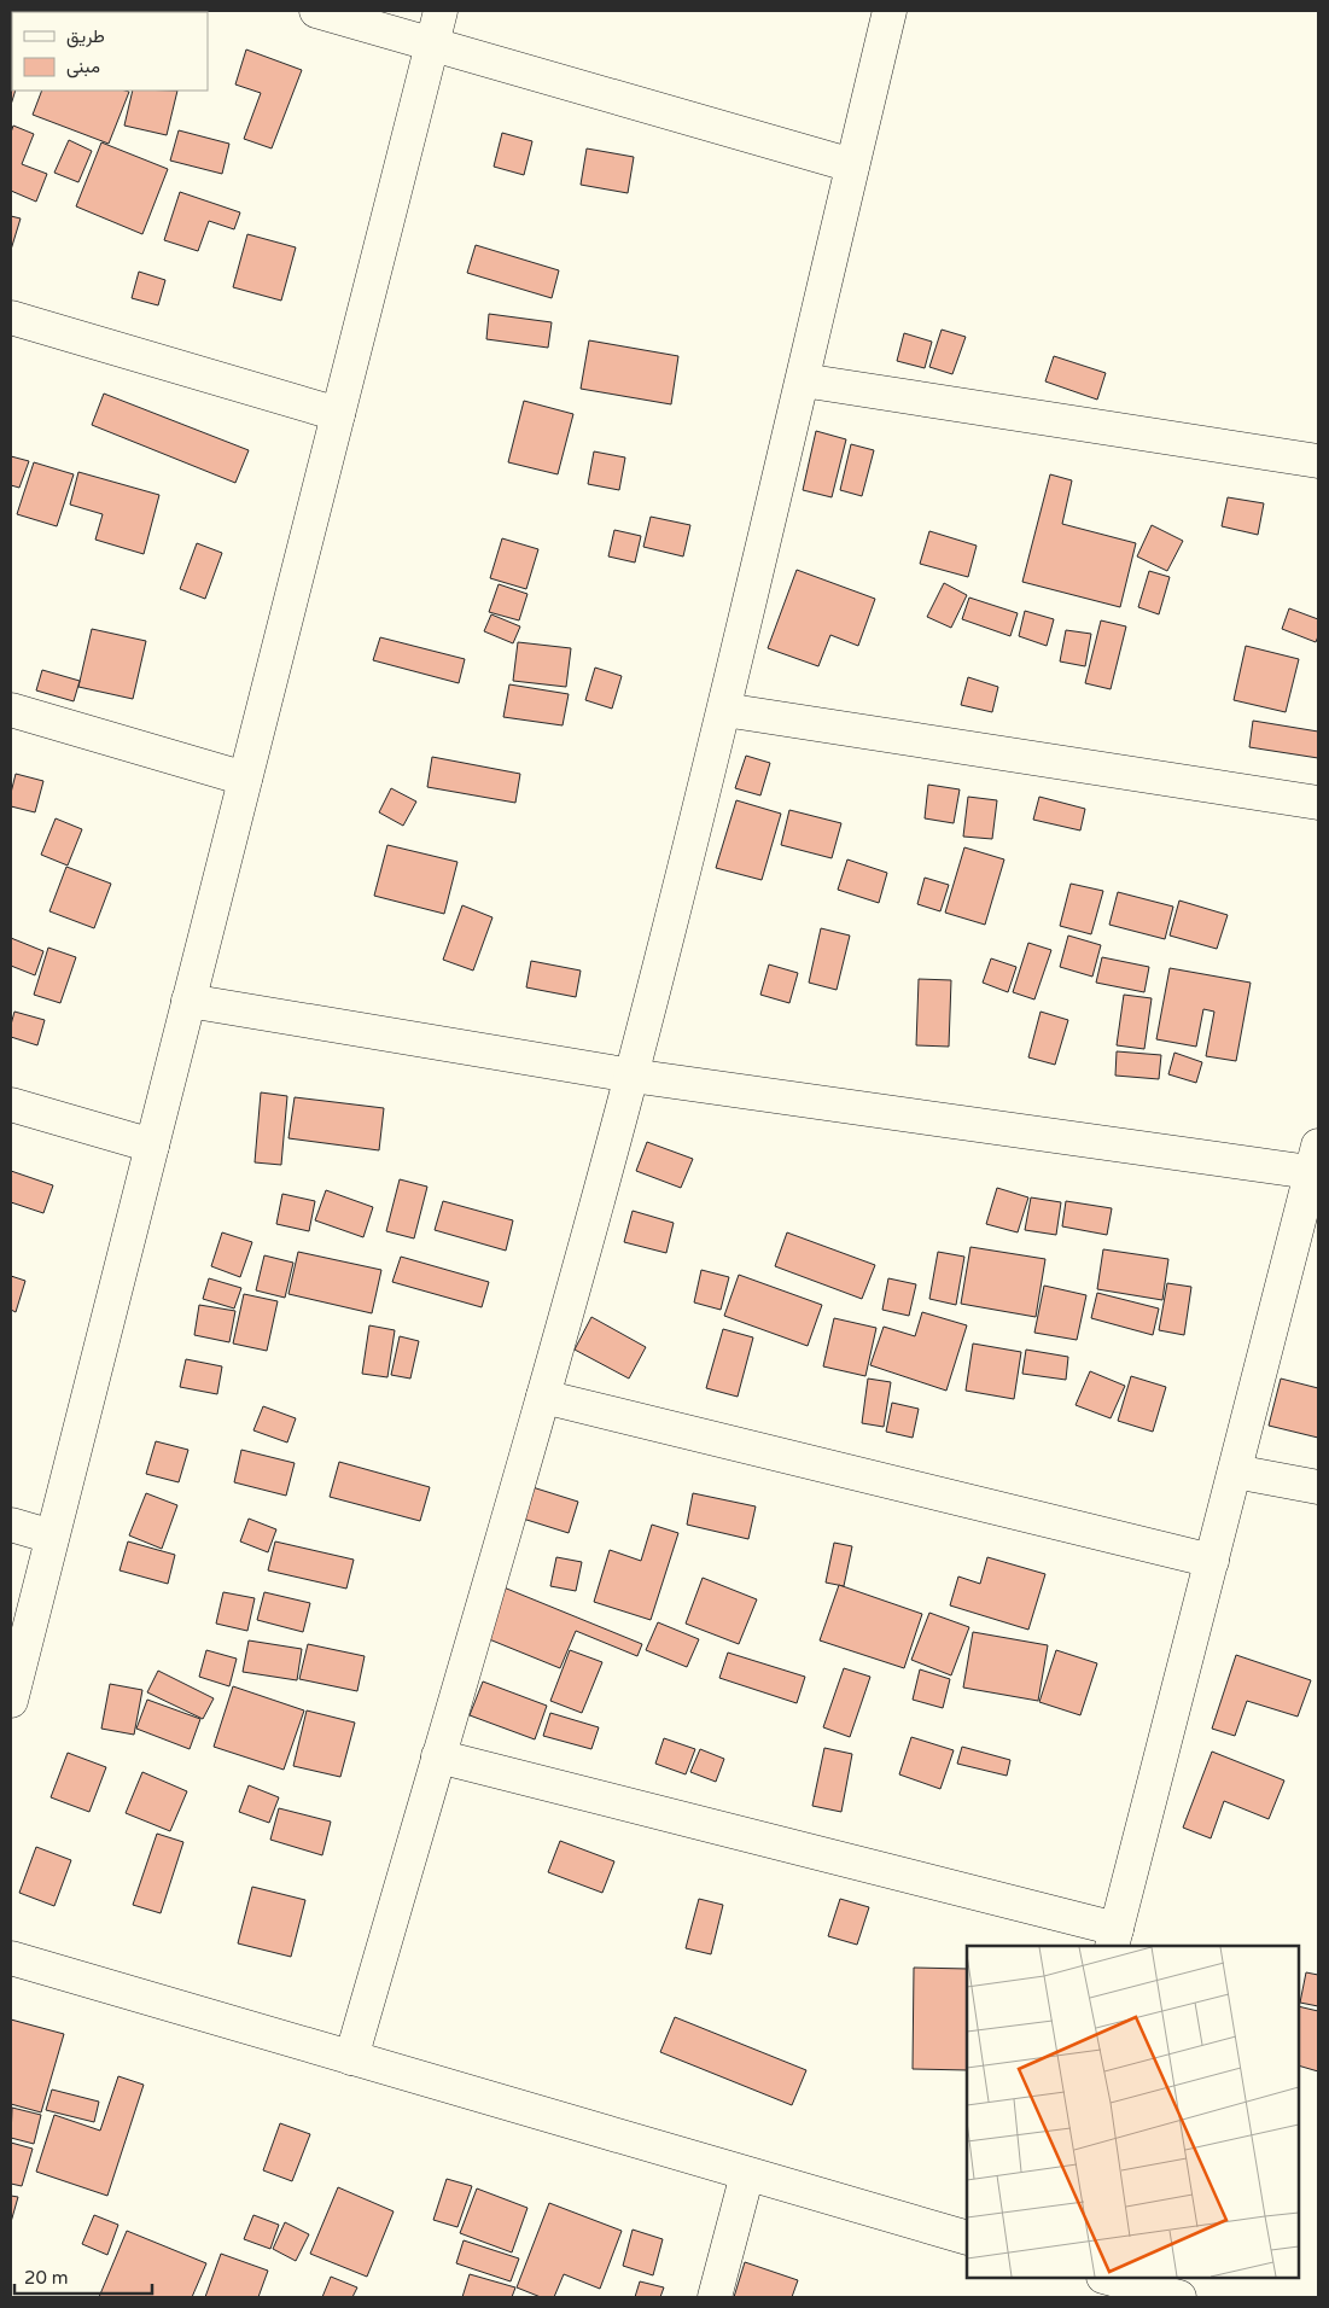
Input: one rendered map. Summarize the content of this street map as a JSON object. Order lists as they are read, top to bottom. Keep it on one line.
{"legend":["طريق","مبنى"],"scale_bar":"20 m"}
